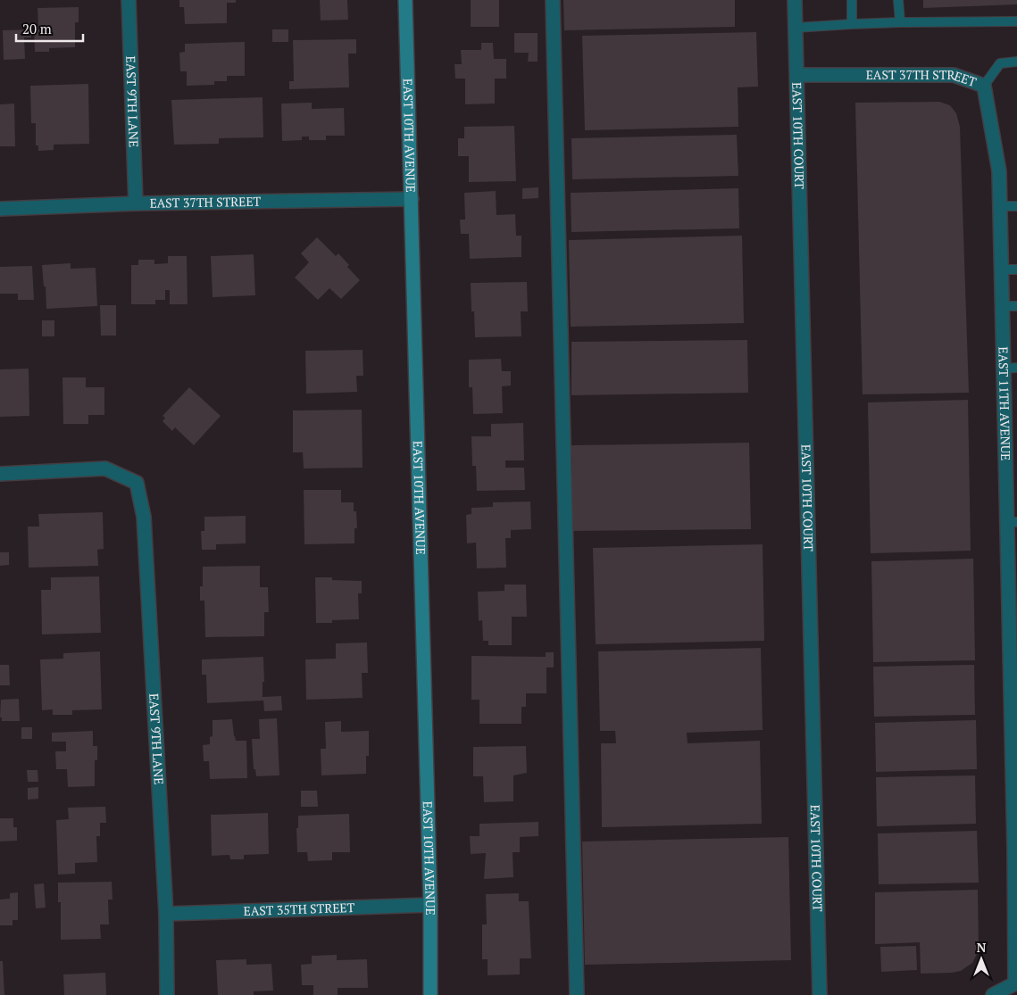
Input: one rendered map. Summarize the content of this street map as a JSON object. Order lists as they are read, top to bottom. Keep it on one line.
{"streets":{"street":["EAST 37TH STREET","EAST 9TH LANE","EAST 10TH AVENUE","EAST 10TH COURT","EAST 11TH AVENUE","EAST 35TH STREET"]},"crossings":[["EAST 37TH STREET","EAST 9TH LANE"],["EAST 37TH STREET","EAST 10TH AVENUE"],["EAST 37TH STREET","EAST 10TH COURT"],["EAST 37TH STREET","EAST 11TH AVENUE"],["EAST 9TH LANE","EAST 35TH STREET"],["EAST 10TH AVENUE","EAST 35TH STREET"]],"scale_bar":"20 m","north":"top"}
